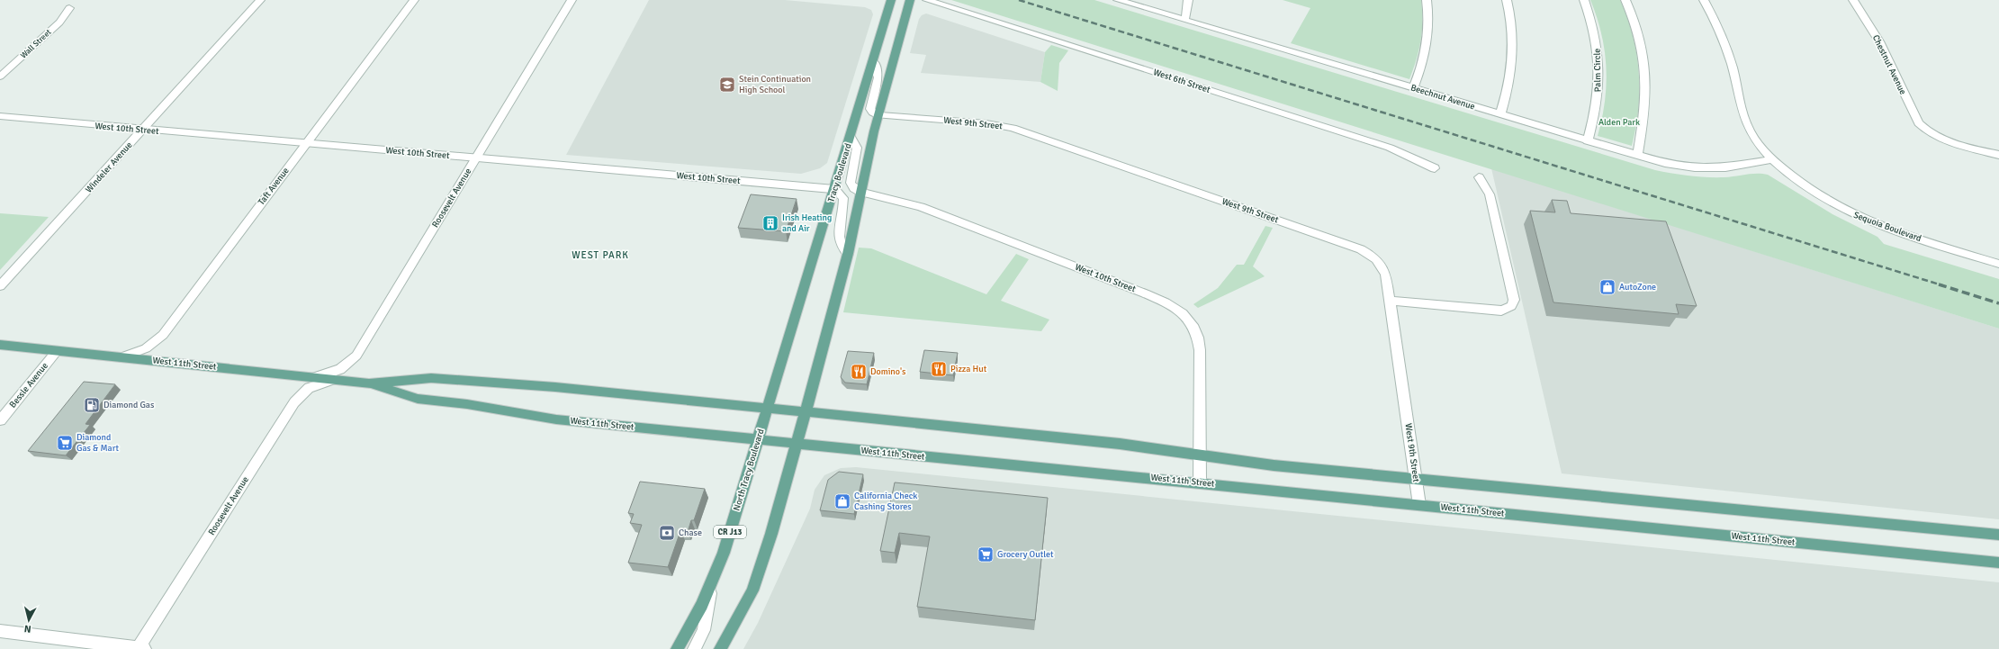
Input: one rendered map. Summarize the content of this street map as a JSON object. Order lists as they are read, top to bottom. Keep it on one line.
{"streets":{"main road":["Tracy Boulevard","West 11th Street","North Tracy Boulevard","CR J13"],"street":["Wall Street","Chestnut Avenue","Palm Circle","West 6th Street","Beechnut Avenue","West 9th Street","West 10th Street","Windeler Avenue","Taft Avenue","Roosevelt Avenue","Sequoia Boulevard","Bessle Avenue"]},"crossings":[["Palm Circle","Beechnut Avenue"],["Beechnut Avenue","Sequoia Boulevard"],["West 9th Street","West 11th Street"],["West 10th Street","Windeler Avenue"],["West 10th Street","Tracy Boulevard"],["West 10th Street","Taft Avenue"],["West 10th Street","Roosevelt Avenue"],["West 10th Street","West 11th Street"],["Tracy Boulevard","West 11th Street"],["Tracy Boulevard","North Tracy Boulevard"],["Taft Avenue","West 11th Street"],["Roosevelt Avenue","West 11th Street"],["West 11th Street","Bessle Avenue"],["West 11th Street","North Tracy Boulevard"]],"districts":["WEST PARK"],"parks":["Alden Park"],"places":{"school or university":["Stein Continuation High School"],"building":["Irish Heating and Air"],"shop":["AutoZone","California Check Cashing Stores"],"restaurant":["Pizza Hut","Domino's"],"fuel station":["Diamond Gas"],"supermarket":["Diamond Gas & Mart","Grocery Outlet"],"bank":["Chase"]},"north":"bottom"}
